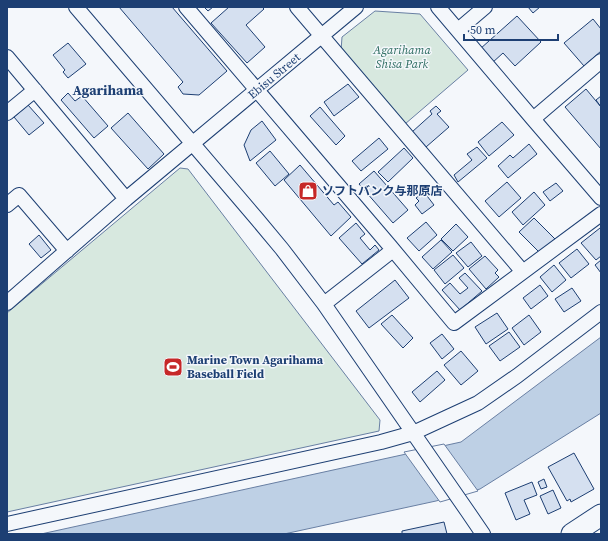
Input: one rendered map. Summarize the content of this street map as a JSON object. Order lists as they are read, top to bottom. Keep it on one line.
{"streets":{"street":["Ebisu Street"]},"districts":["Agarihama"],"parks":["Agarihama Shisa Park"],"places":{"shop":["ソフトバンク与那原店"],"sports":["Marine Town Agarihama Baseball Field"]},"scale_bar":"50 m"}
